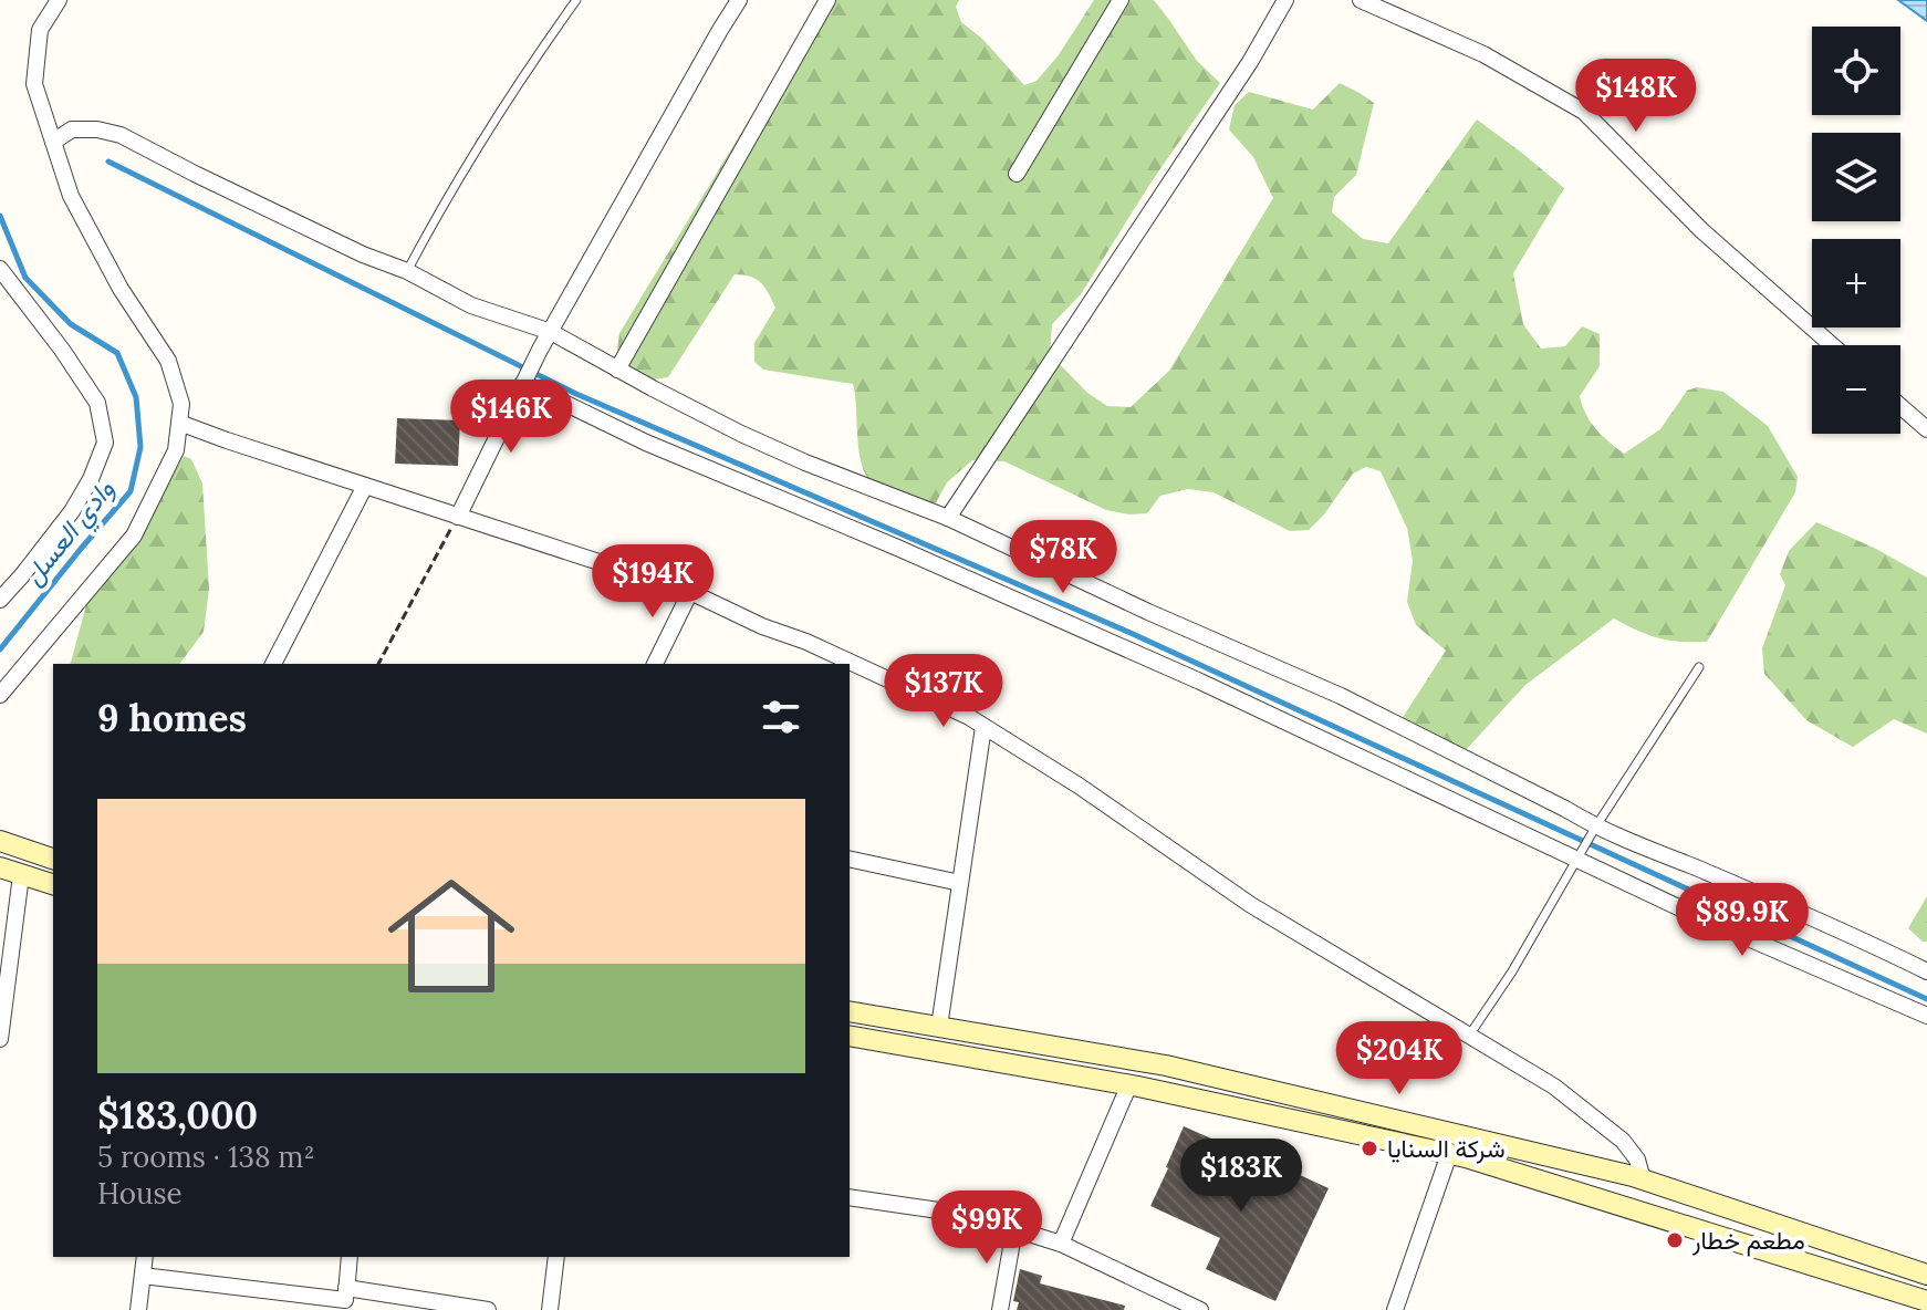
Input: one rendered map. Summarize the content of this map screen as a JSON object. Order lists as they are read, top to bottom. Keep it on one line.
{"water":["وادي العسل"],"places":["شركة السنايا","مطعم خطار"],"page":{"map_buttons":["+","−"],"price":["$148K","$146K","$78K","$194K","$137K","$89.9K","$204K","$183K","$99K"],"heading":"9 homes","list":[{"name":"$183,000","note":"5 rooms · 138 m² · House"}]}}
